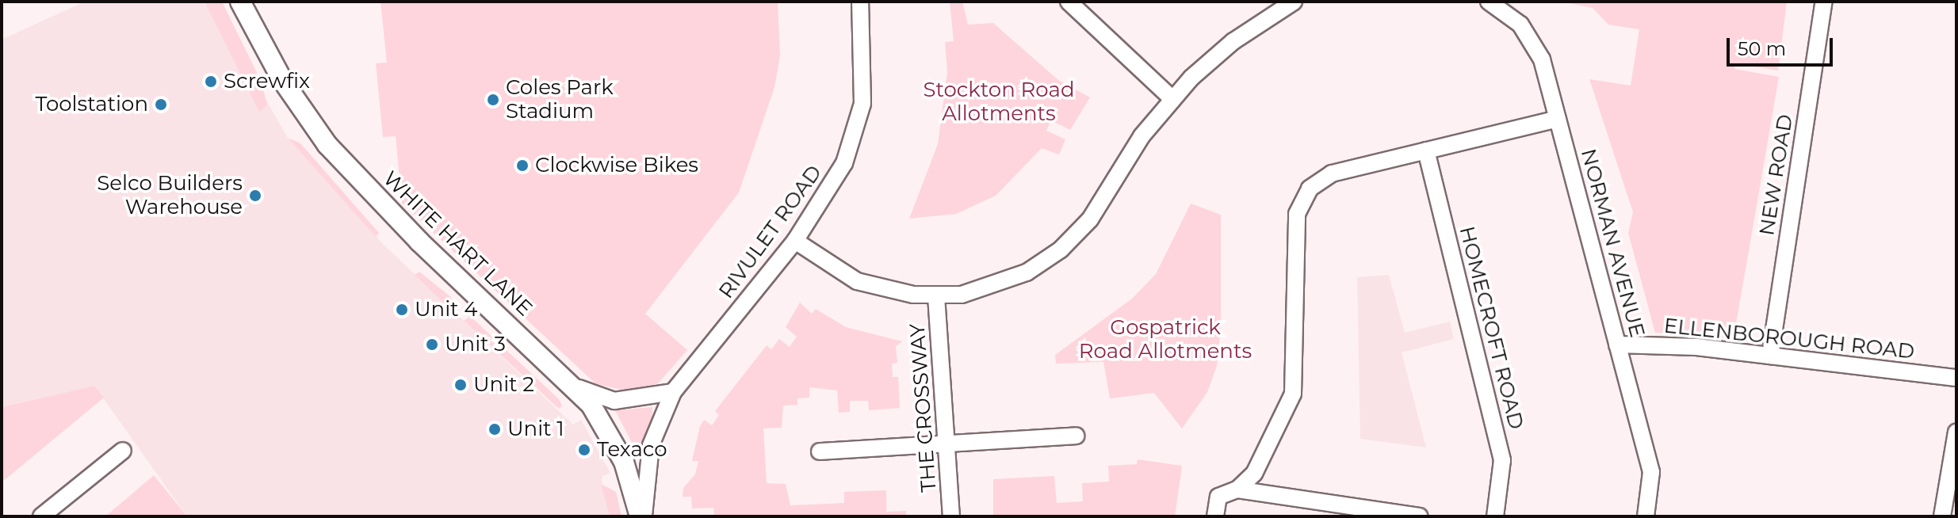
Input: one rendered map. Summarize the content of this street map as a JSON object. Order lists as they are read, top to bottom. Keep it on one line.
{"streets":{"street":["NEW ROAD","RIVULET ROAD","NORMAN AVENUE","WHITE HART LANE","HOMECROFT ROAD","ELLENBOROUGH ROAD","THE CROSSWAY"]},"crossings":[["NEW ROAD","ELLENBOROUGH ROAD"],["RIVULET ROAD","WHITE HART LANE"],["NORMAN AVENUE","ELLENBOROUGH ROAD"]],"parks":["Stockton Road Allotments","Gospatrick Road Allotments"],"places":["Screwfix","Coles Park Stadium","Toolstation","Clockwise Bikes","Selco Builders Warehouse","Unit 4","Unit 3","Unit 2","Unit 1","Texaco"],"scale_bar":"50 m"}
